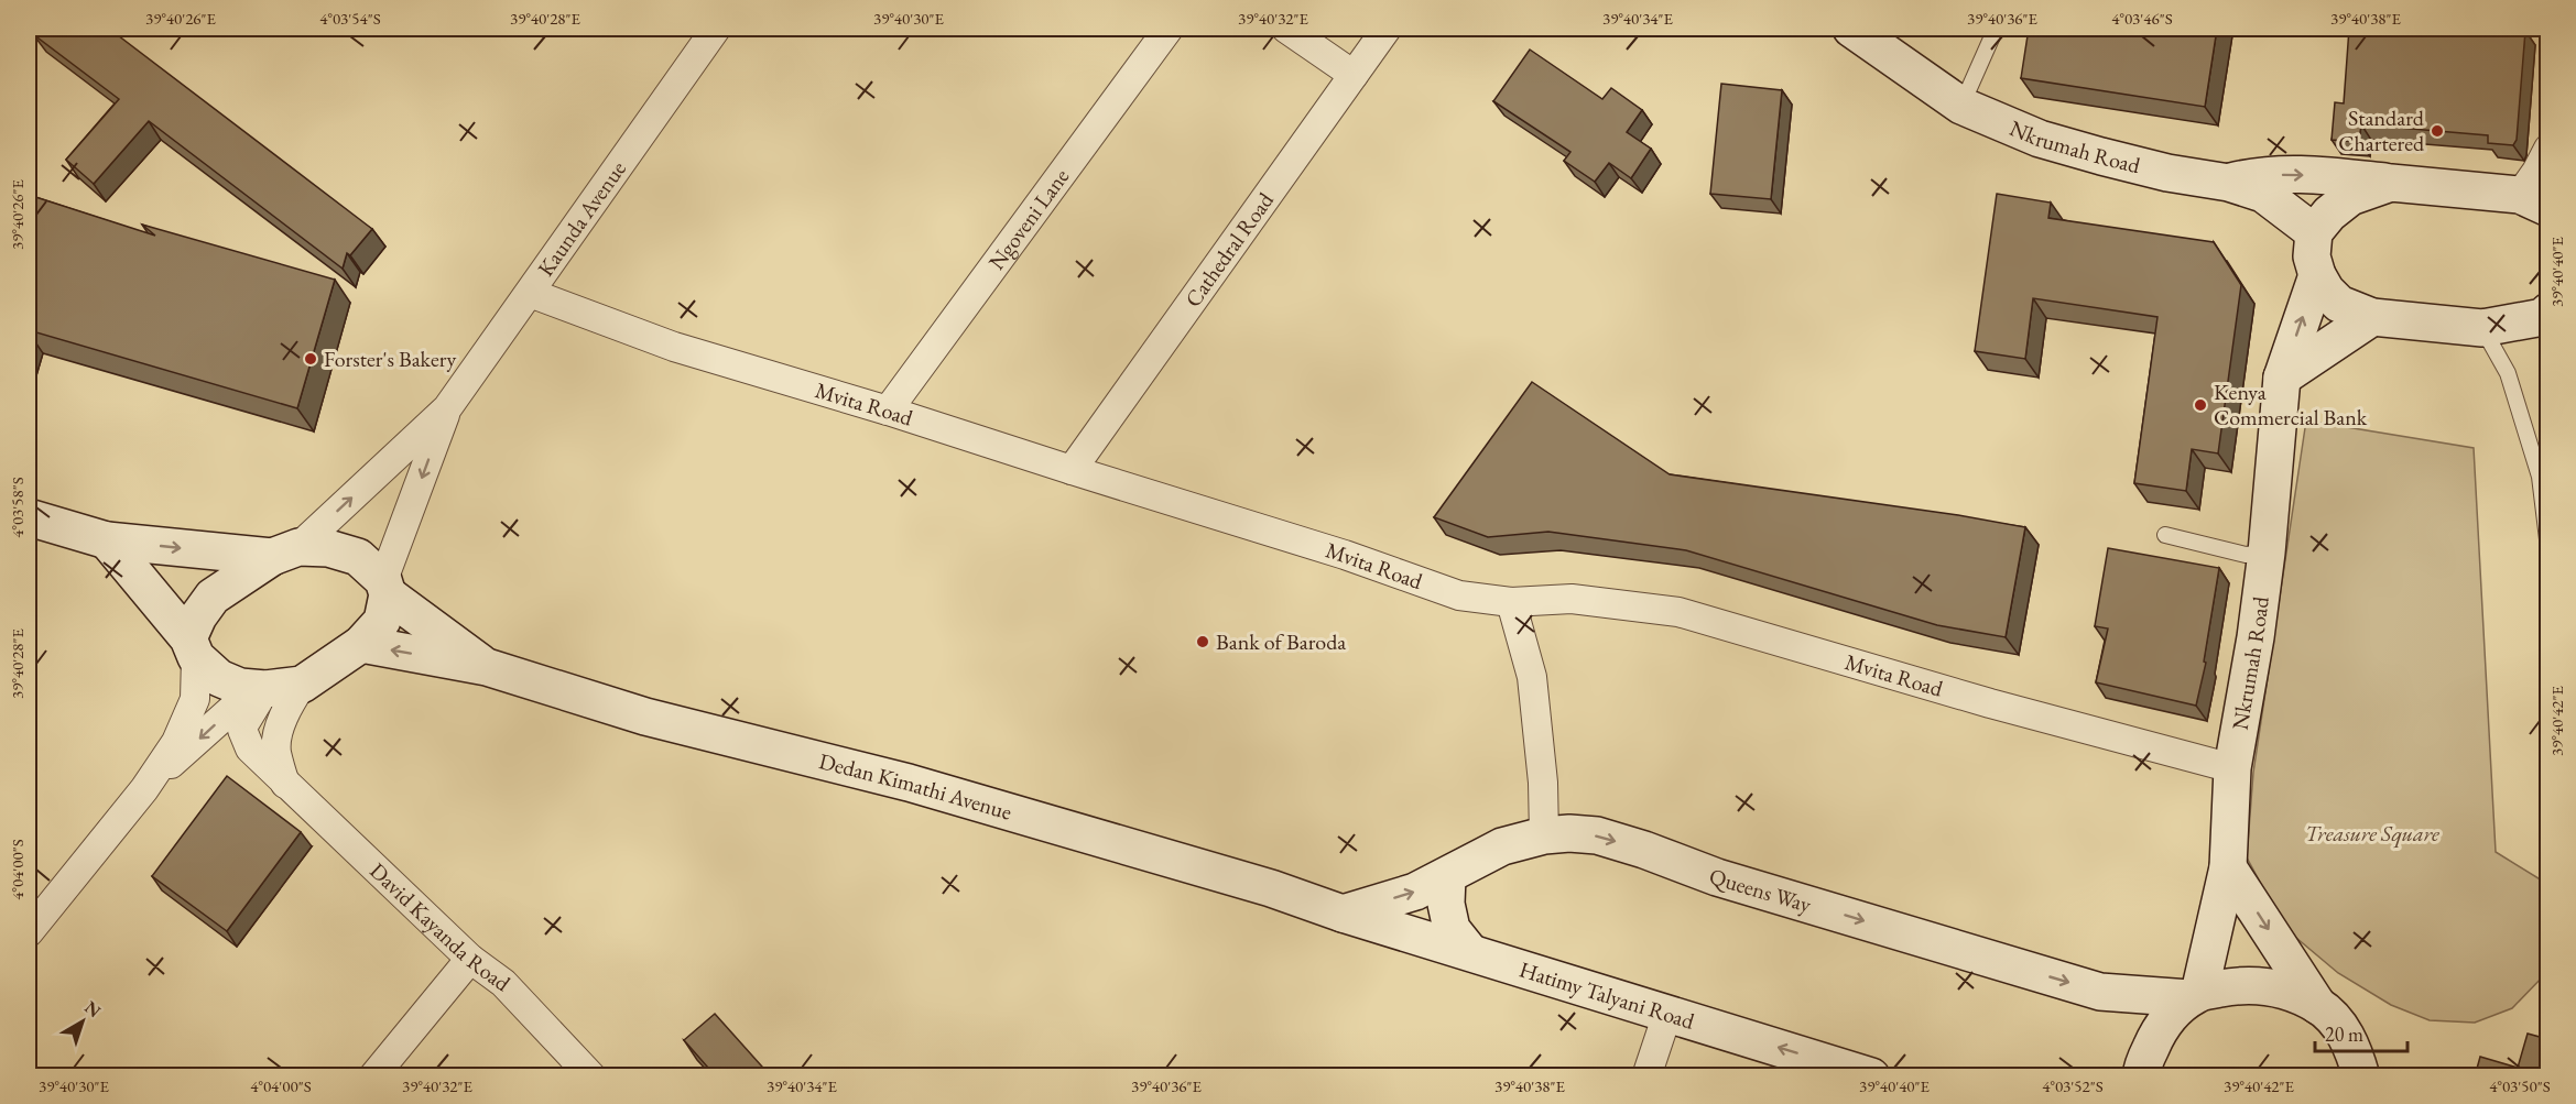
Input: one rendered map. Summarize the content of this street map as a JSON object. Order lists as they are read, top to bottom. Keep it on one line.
{"streets":{"street":["Nkrumah Road","Kaunda Avenue","Ngoveni Lane","Cathedral Road","Mvita Road","Dedan Kimathi Avenue","Queens Way","David Kayanda Road","Hatimy Talyani Road"]},"crossings":[["Nkrumah Road","Mvita Road"],["Nkrumah Road","Queens Way"],["Kaunda Avenue","Mvita Road"],["Ngoveni Lane","Mvita Road"],["Cathedral Road","Mvita Road"],["Dedan Kimathi Avenue","Queens Way"],["Dedan Kimathi Avenue","David Kayanda Road"],["Dedan Kimathi Avenue","Hatimy Talyani Road"],["Queens Way","Hatimy Talyani Road"]],"one_way":["Queens Way","Hatimy Talyani Road"],"parks":["Treasure Square"],"places":["Standard Chartered","Forster's Bakery","Kenya Commercial Bank","Bank of Baroda"],"scale_bar":"20 m","north":"top right","coordinates":["39°40'26\"E","4°03'54\"S","39°40'28\"E","39°40'30\"E","39°40'32\"E","39°40'34\"E","39°40'36\"E","4°03'46\"S","39°40'38\"E","39°40'40\"E","4°03'58\"S","39°40'42\"E","4°04'00\"S","4°03'52\"S","4°03'50\"S"]}
